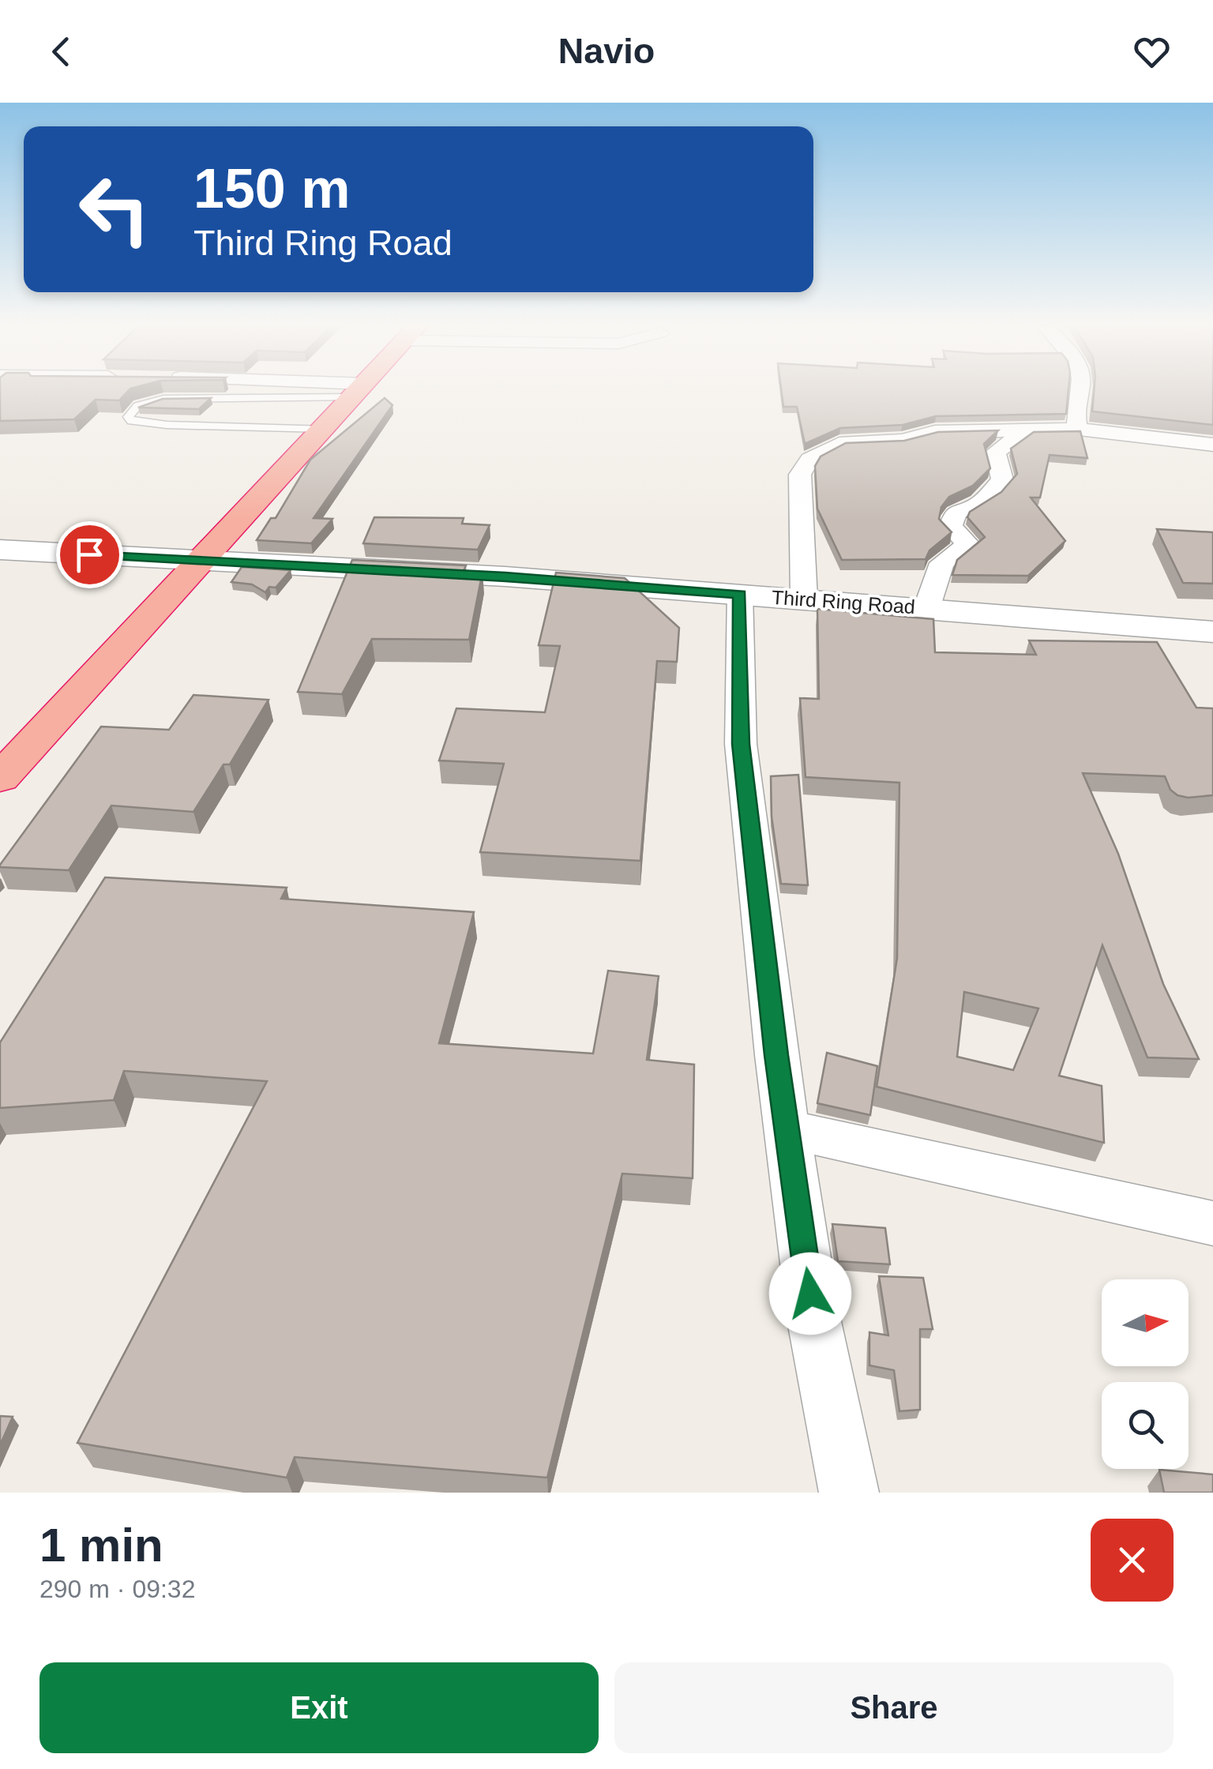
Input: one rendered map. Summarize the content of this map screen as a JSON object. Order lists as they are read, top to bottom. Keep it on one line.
{"streets":{"street":["Third Ring Road"]},"north":"right","page":{"header":"Navio","turn":["150 m","Third Ring Road"],"heading":["1 min","290 m · 09:32"],"buttons":["Exit","Share"]}}
